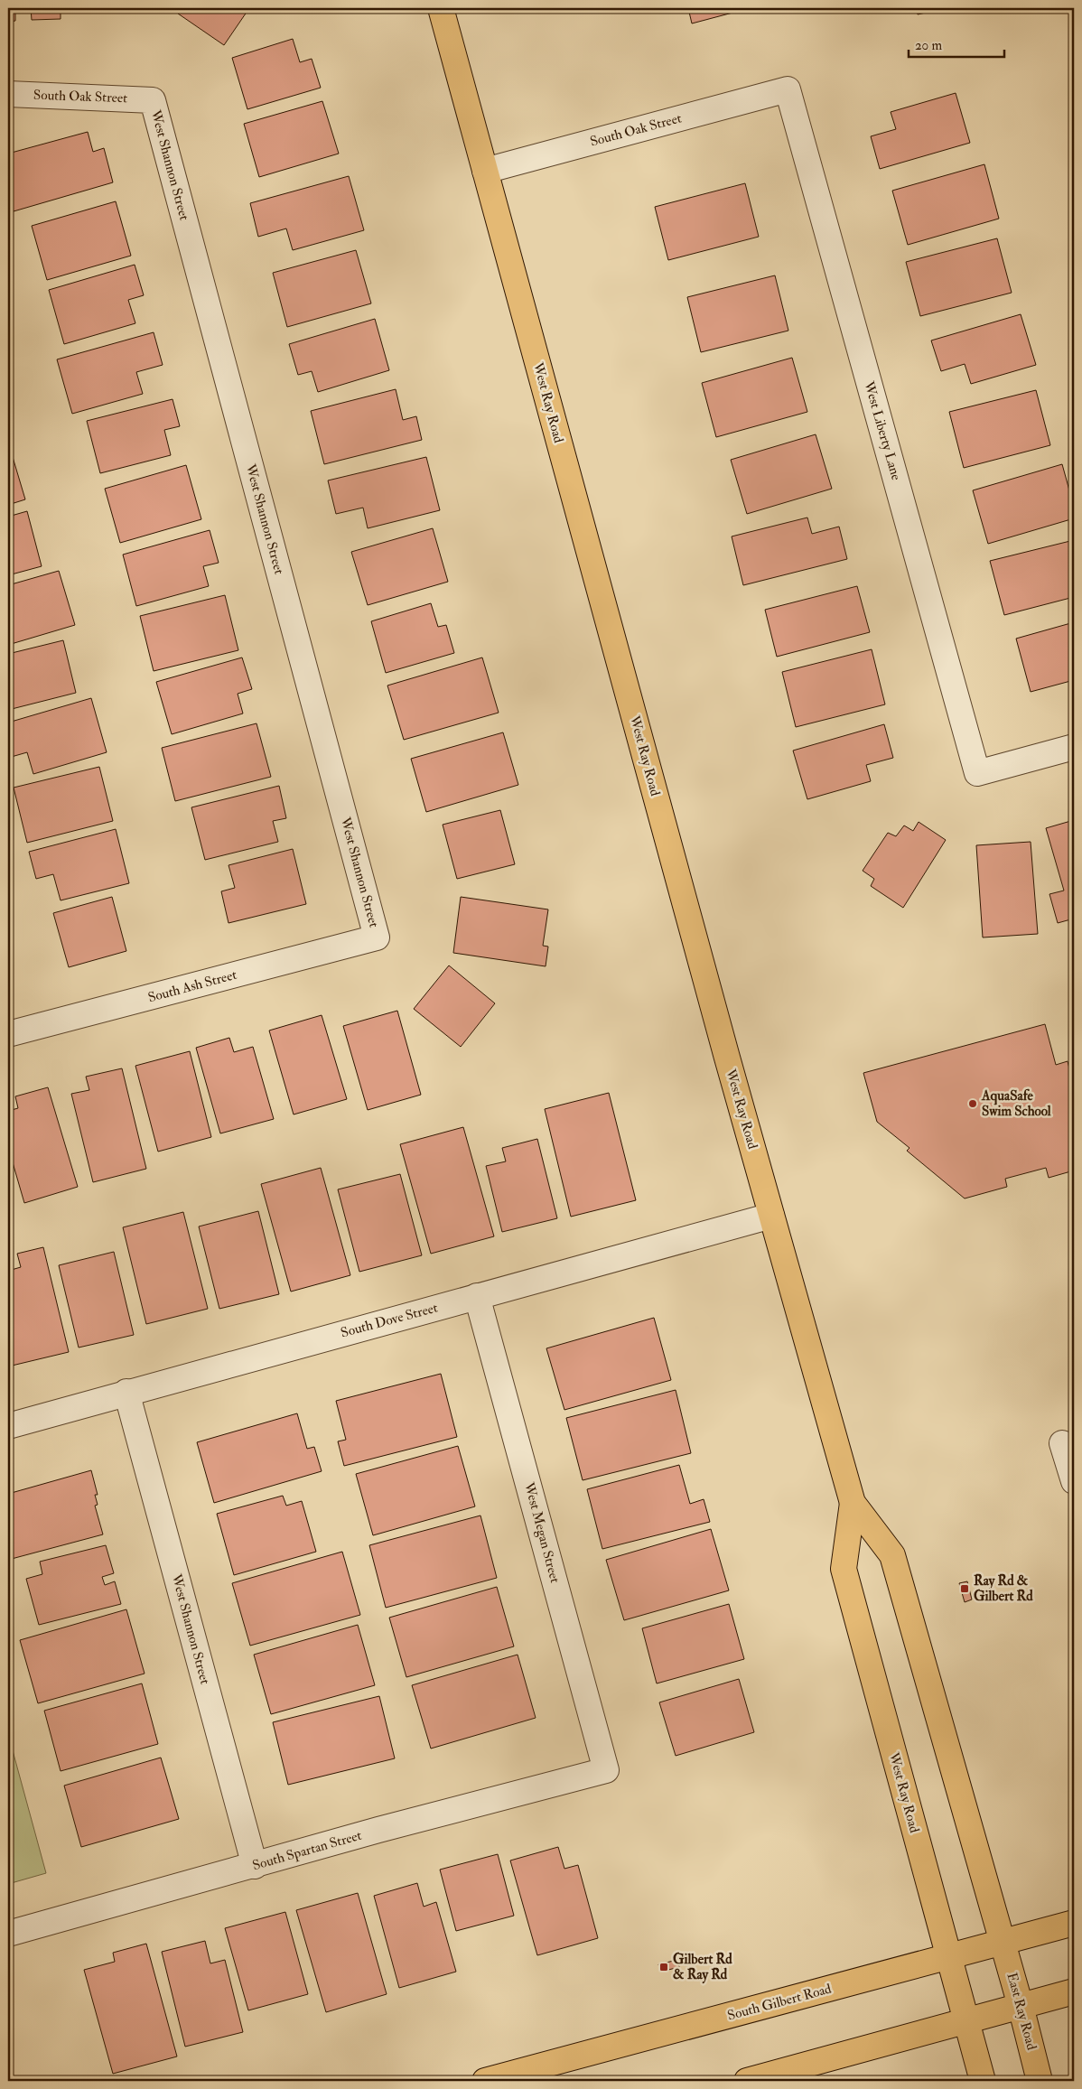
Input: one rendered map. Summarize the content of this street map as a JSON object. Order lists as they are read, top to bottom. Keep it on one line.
{"streets":{"main road":["West Ray Road","South Gilbert Road","East Ray Road"],"street":["South Oak Street","West Shannon Street","West Liberty Lane","South Ash Street","South Dove Street","West Megan Street","South Spartan Street"]},"crossings":[["South Oak Street","West Shannon Street"],["South Oak Street","West Ray Road"],["South Oak Street","West Liberty Lane"],["West Shannon Street","South Ash Street"],["West Shannon Street","South Dove Street"],["West Shannon Street","South Spartan Street"],["West Ray Road","South Dove Street"],["West Ray Road","South Gilbert Road"],["West Ray Road","East Ray Road"],["South Dove Street","West Megan Street"],["West Megan Street","South Spartan Street"],["South Gilbert Road","East Ray Road"]],"places":{"other":["AquaSafe Swim School"],"transit":["Ray Rd & Gilbert Rd","Gilbert Rd & Ray Rd"]},"scale_bar":"20 m"}
